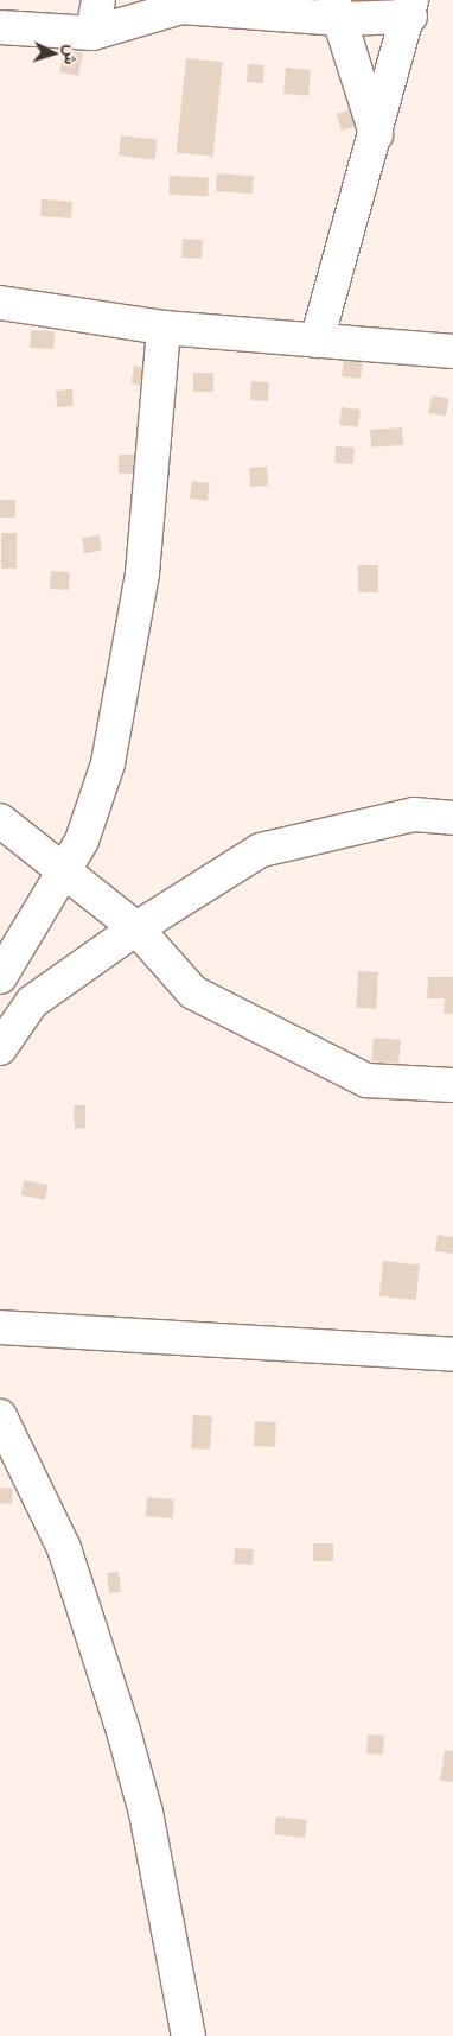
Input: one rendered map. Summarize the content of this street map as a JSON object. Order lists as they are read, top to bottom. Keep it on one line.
{"north":"right"}
